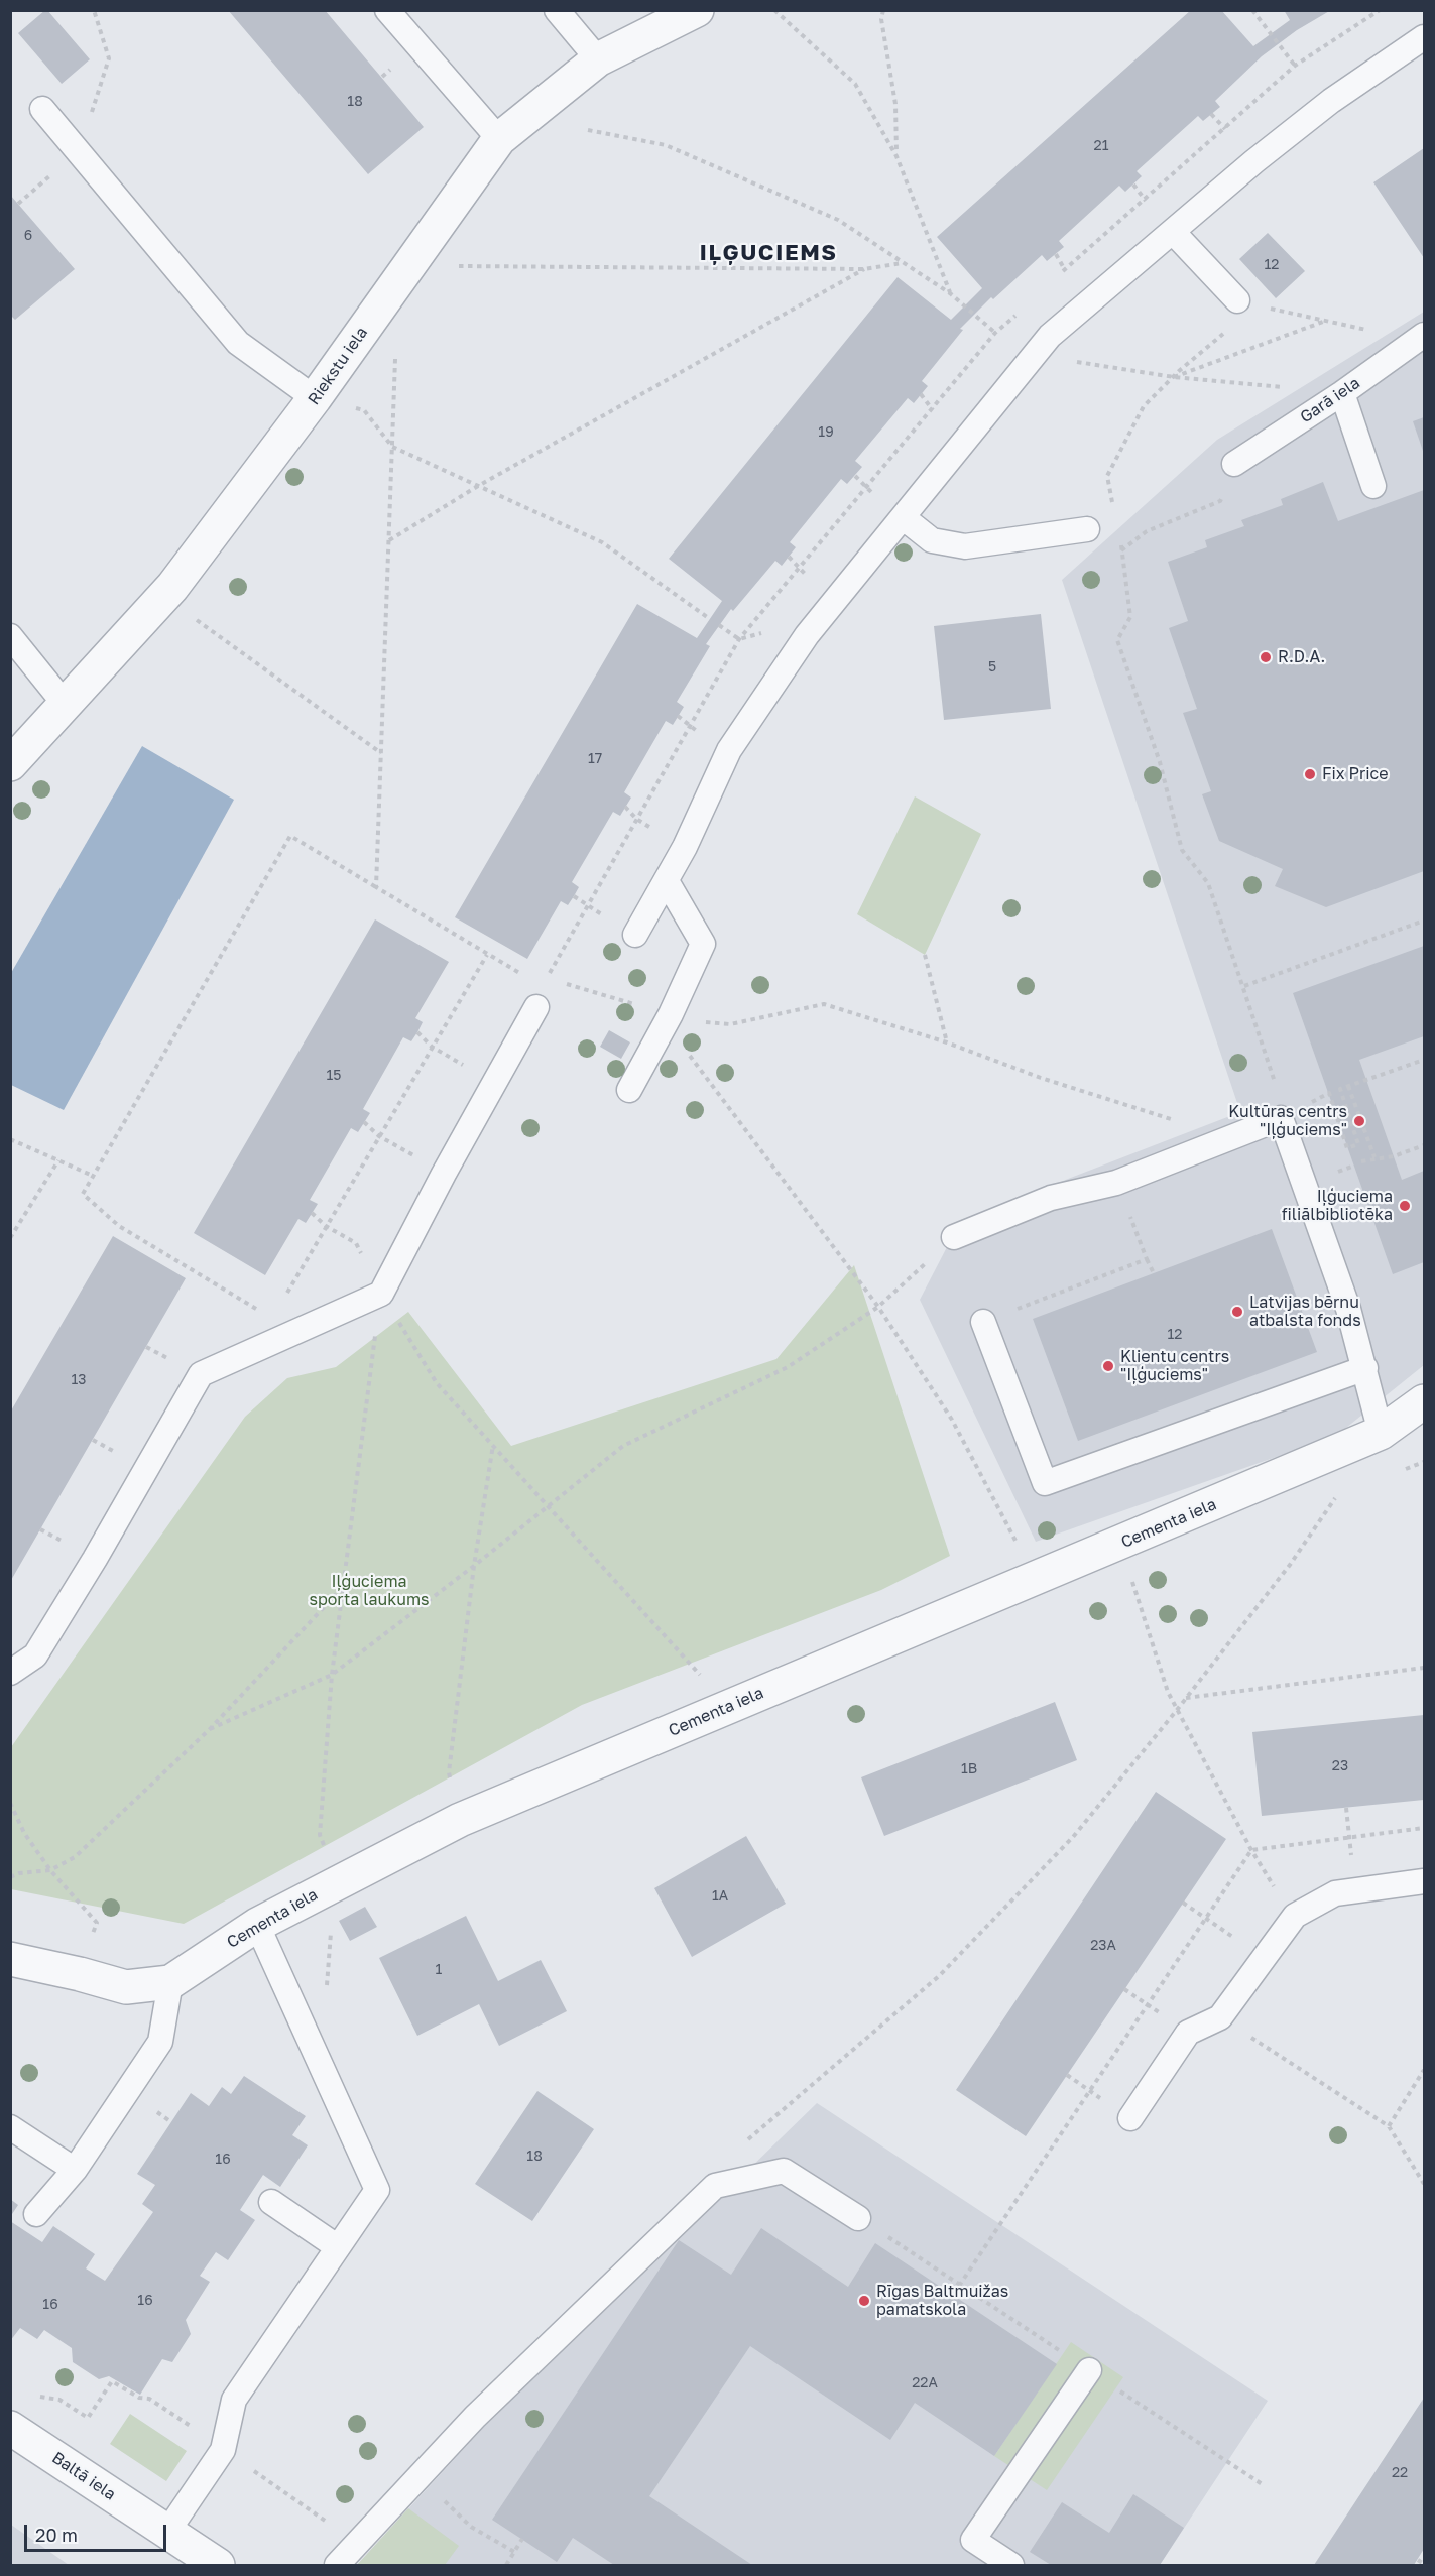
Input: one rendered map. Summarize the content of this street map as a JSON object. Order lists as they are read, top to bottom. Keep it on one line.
{"streets":{"street":["Riekstu iela","Cementa iela","Baltā iela"],"lane":["Garā iela"]},"districts":["IĻĢUCIEMS"],"parks":["Iļģuciema sporta laukums"],"places":["R.D.A.","Fix Price","Kultūras centrs \"Iļģuciems\"","Iļģuciema filiālbibliotēka","Latvijas bērnu atbalsta fonds","Klientu centrs \"Iļģuciems\"","Rīgas Baltmuižas pamatskola"],"house_numbers":["18","21","6","12","19","5","17","15","12","13","23","1B","1A","23A","1","18","16","16","16","22A","22"],"scale_bar":"20 m"}
